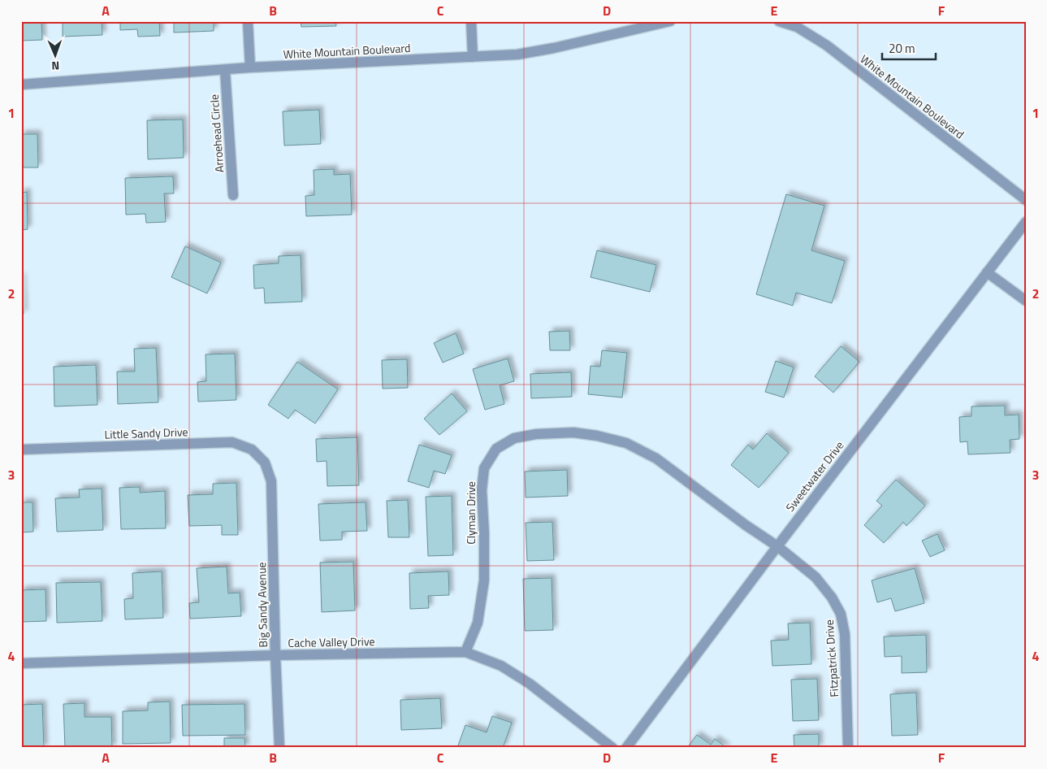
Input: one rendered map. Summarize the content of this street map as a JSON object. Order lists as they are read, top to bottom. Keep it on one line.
{"streets":{"street":["White Mountain Boulevard","Arroehead Circle","Little Sandy Drive","Sweetwater Drive","Clyman Drive","Big Sandy Avenue","Cache Valley Drive","Fitzpatrick Drive"]},"crossings":[["White Mountain Boulevard","Arroehead Circle"],["Little Sandy Drive","Big Sandy Avenue"],["Sweetwater Drive","Clyman Drive"],["Sweetwater Drive","Fitzpatrick Drive"],["Clyman Drive","Cache Valley Drive"],["Clyman Drive","Fitzpatrick Drive"],["Big Sandy Avenue","Cache Valley Drive"]],"scale_bar":"20 m","north":"bottom","grid":{"columns":["A","B","C","D","E","F"],"rows":["1","2","3","4"]}}
